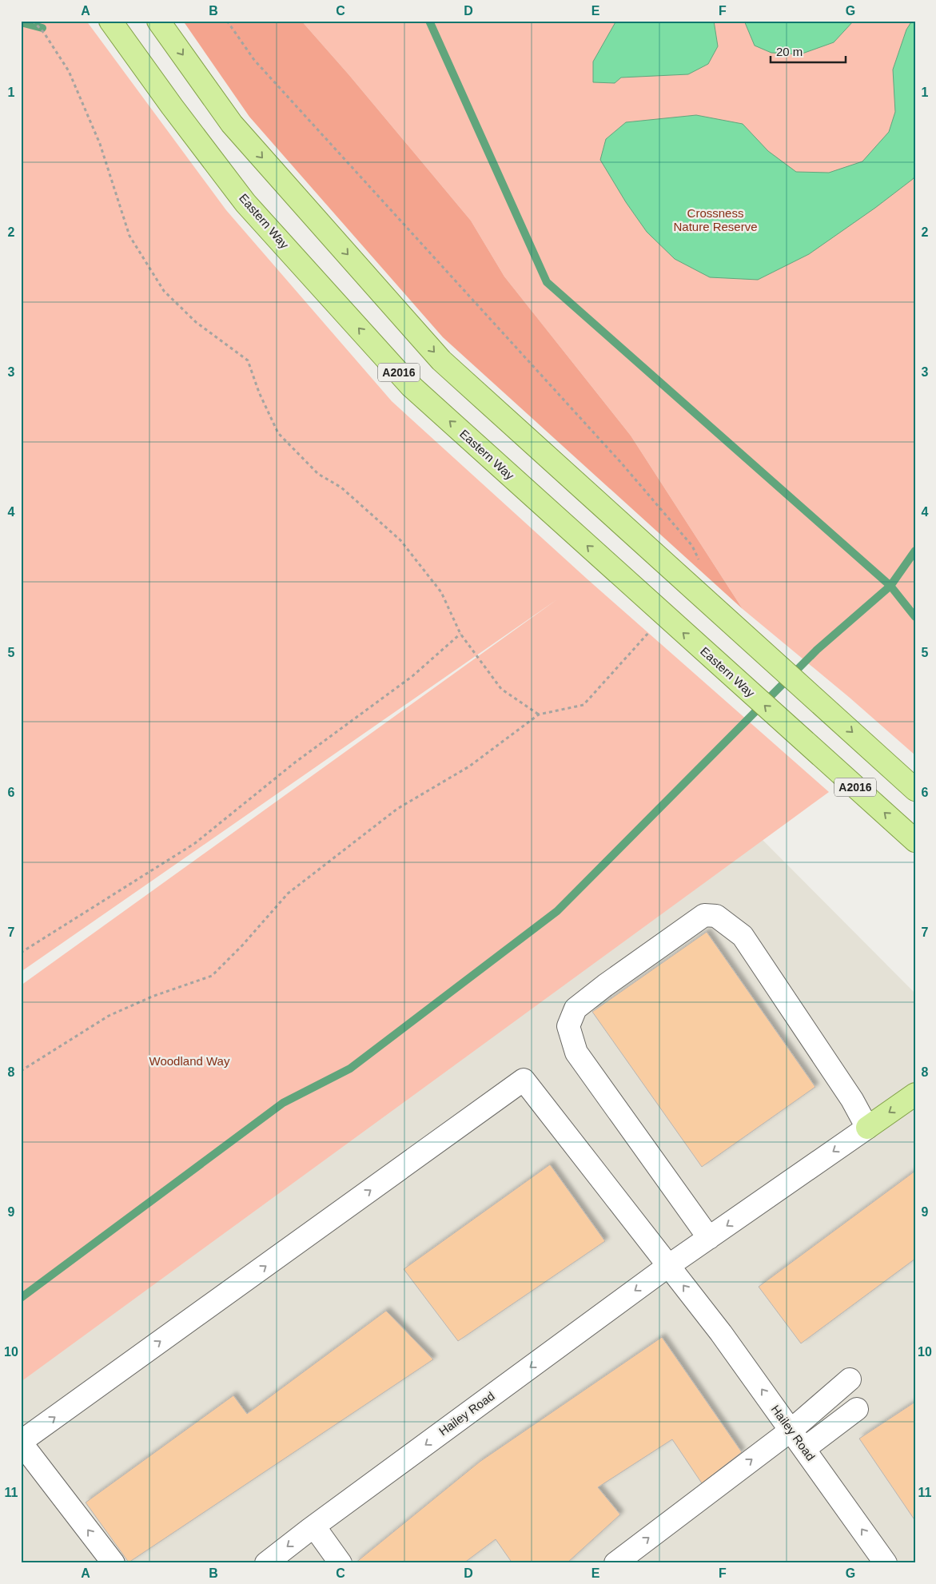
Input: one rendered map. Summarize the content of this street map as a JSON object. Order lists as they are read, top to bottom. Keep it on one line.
{"streets":{"main road":["Eastern Way","A2016"],"street":["Hailey Road"]},"parks":["Crossness Nature Reserve","Woodland Way"],"scale_bar":"20 m","grid":{"columns":["A","B","C","D","E","F","G"],"rows":["1","2","3","4","5","6","7","8","9","10","11"]}}
